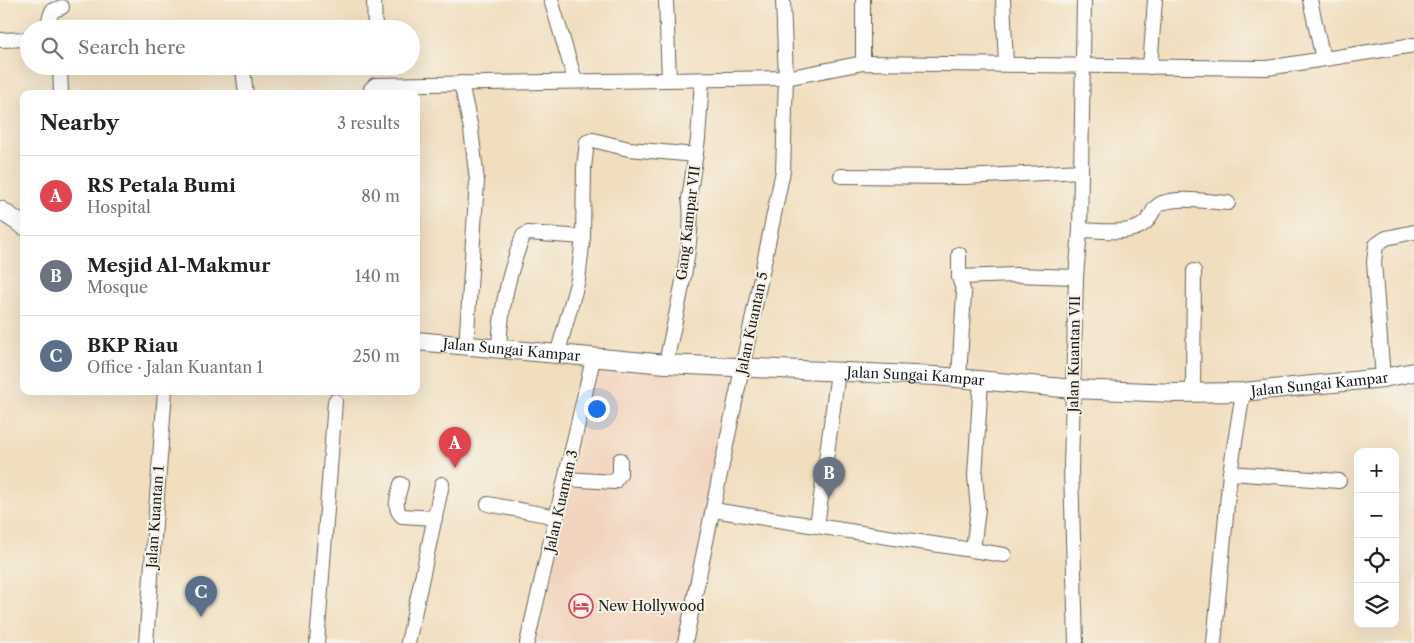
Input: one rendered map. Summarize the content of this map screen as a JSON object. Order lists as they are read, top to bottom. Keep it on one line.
{"streets":{"street":["Gang Kampar VII","Jalan Kuantan 5","Jalan Sungai Kampar","Jalan Kuantan VII","Jalan Kuantan 3","Jalan Kuantan 1"]},"crossings":[["Gang Kampar VII","Jalan Sungai Kampar"],["Jalan Kuantan 5","Jalan Sungai Kampar"],["Jalan Sungai Kampar","Jalan Kuantan VII"],["Jalan Sungai Kampar","Jalan Kuantan 3"]],"places":{"hotel":["New Hollywood"]},"page":{"search":"Search here","heading":["Nearby","3 results"],"list":[{"mark":"A","name":"RS Petala Bumi","note":"Hospital","value":"80 m"},{"mark":"B","name":"Mesjid Al-Makmur","note":"Mosque","value":"140 m"},{"mark":"C","name":"BKP Riau","note":"Office · Jalan Kuantan 1","value":"250 m"}],"pins":["A","B","C"],"map_buttons":["+","−"]}}
